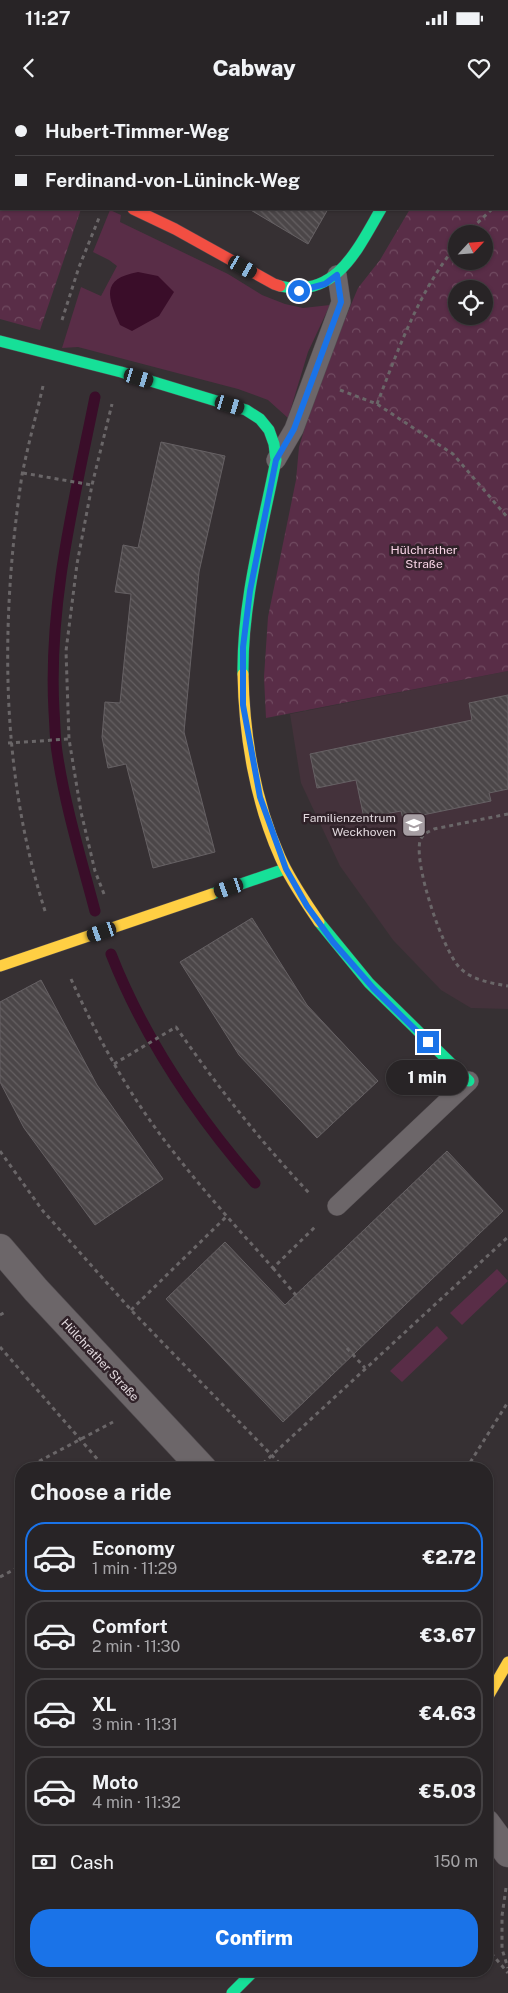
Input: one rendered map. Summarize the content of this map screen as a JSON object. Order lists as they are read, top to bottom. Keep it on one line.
{"streets":{"street":["Hülchrather Straße"]},"parks":["Hülchrather Straße"],"places":{"school or university":["Familienzentrum Weckhoven"]},"north":"top right","page":{"status":"11:27","header":"Cabway","banner":["Hubert-Timmer-Weg","Ferdinand-von-Lüninck-Weg"],"bubble":"1 min","heading":"Choose a ride","list":[{"name":"Economy","note":"1 min · 11:29","value":"€2.72"},{"name":"Comfort","note":"2 min · 11:30","value":"€3.67"},{"name":"XL","note":"3 min · 11:31","value":"€4.63"},{"name":"Moto","note":"4 min · 11:32","value":"€5.03"}],"pay":["Cash","150 m"],"buttons":"Confirm"}}
